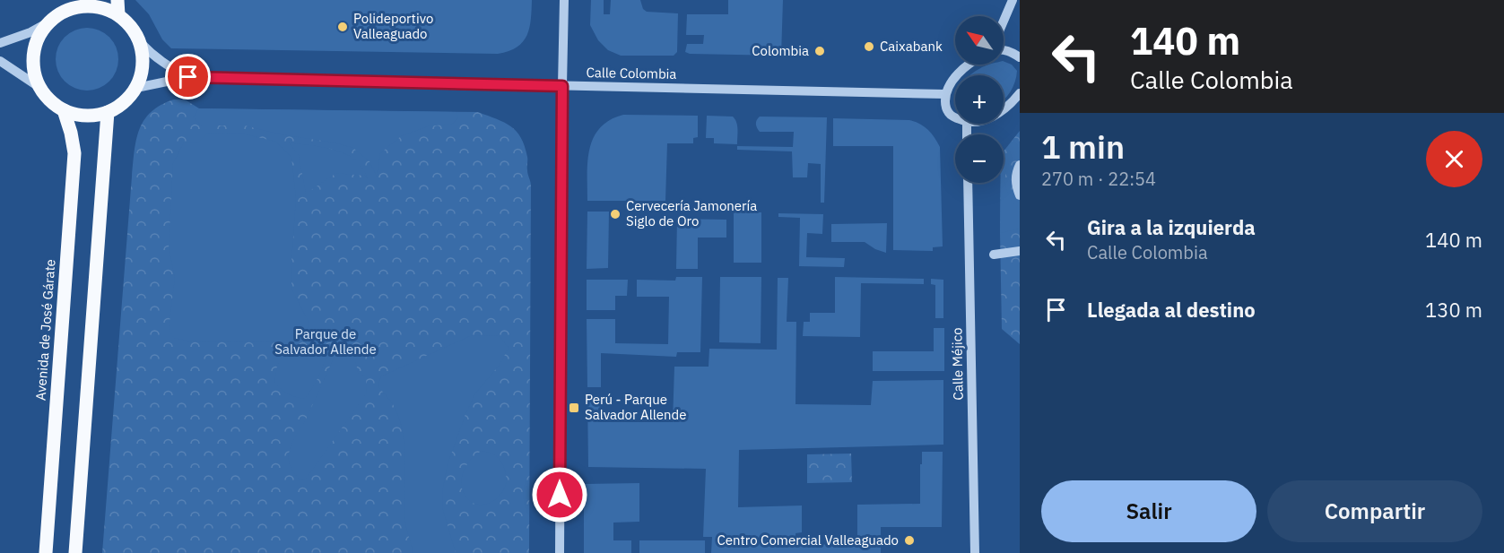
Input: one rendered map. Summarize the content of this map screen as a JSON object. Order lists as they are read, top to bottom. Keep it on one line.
{"streets":{"main road":["Avenida de José Gárate"],"street":["Calle Colombia","Calle Méjico"]},"crossings":[["Calle Colombia","Avenida de José Gárate"]],"parks":["Parque de Salvador Allende"],"places":{"other":["Polideportivo Valleaguado","Caixabank","Colombia","Cervecería Jamonería Siglo de Oro","Centro Comercial Valleaguado"],"transit":["Perú - Parque Salvador Allende"]},"north":"top left","page":{"turn":["140 m","Calle Colombia"],"map_buttons":["+","−"],"heading":["1 min","270 m · 22:54"],"list":[{"name":"Gira a la izquierda","note":"Calle Colombia","value":"140 m"},{"name":"Llegada al destino","value":"130 m"}],"buttons":["Salir","Compartir"]}}
